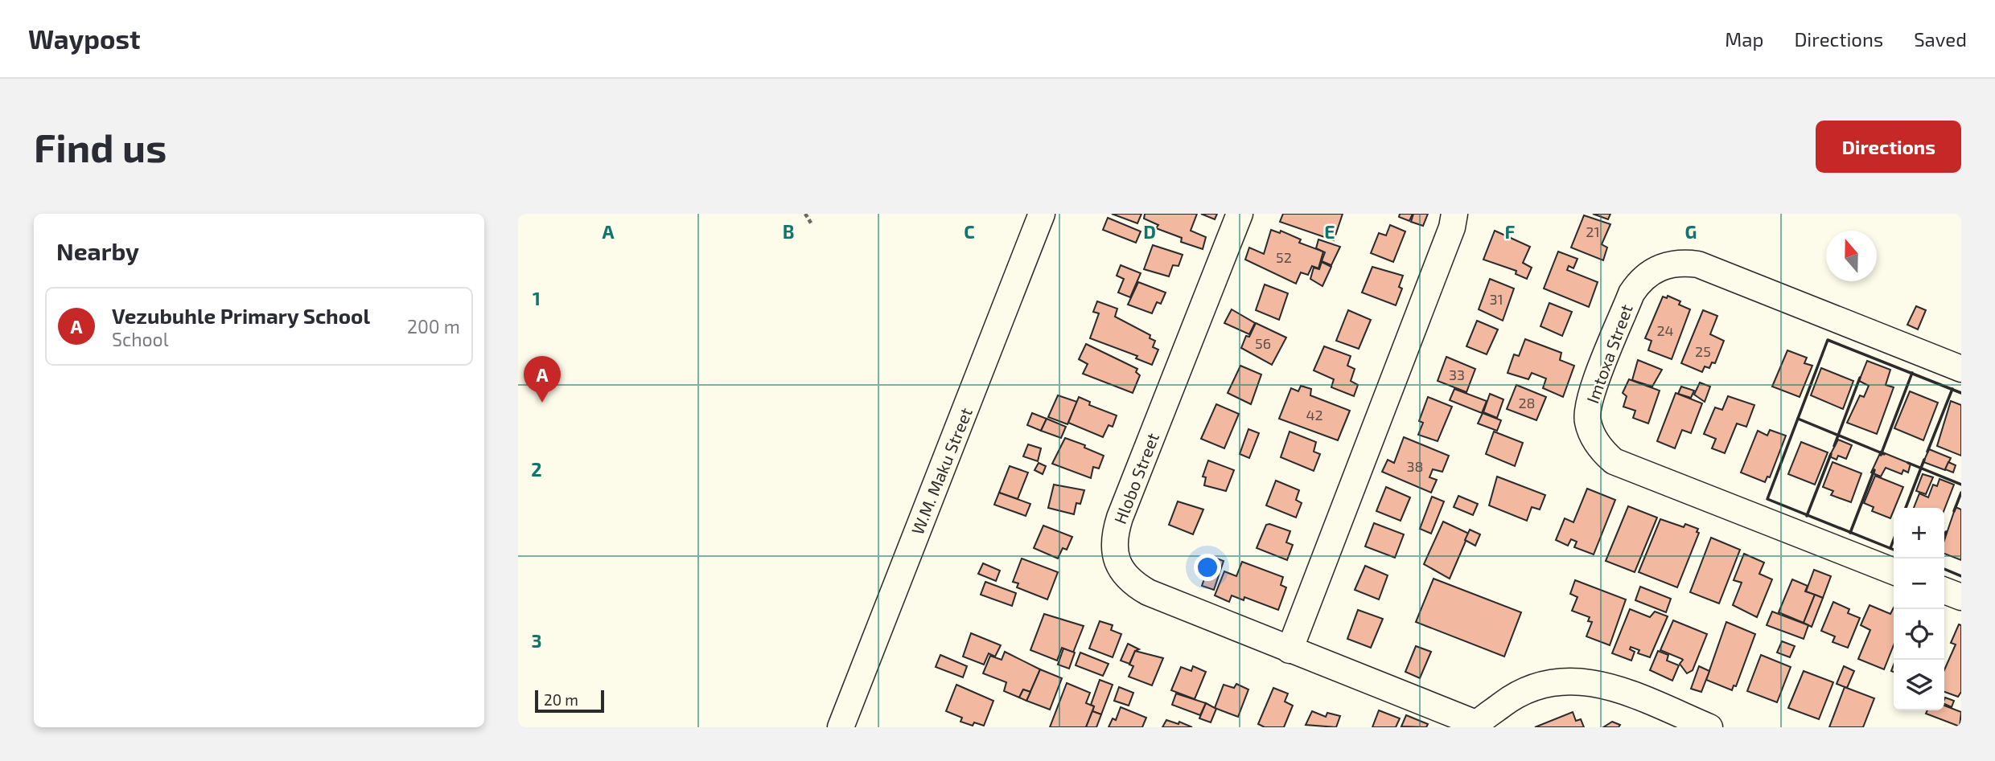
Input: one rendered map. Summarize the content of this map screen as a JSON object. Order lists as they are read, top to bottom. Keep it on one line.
{"streets":{"street":["Imtoxa Street","W.M. Maku Street","Hlobo Street"]},"house_numbers":["21","52","31","24","56","25","33","28","42","38"],"scale_bar":"20 m","north":"top","page":{"header":"Waypost","nav":["Map","Directions","Saved"],"buttons":"Directions","title":"Find us","heading":"Nearby","list":[{"mark":"A","name":"Vezubuhle Primary School","note":"School","value":"200 m"}],"pins":"A","map_buttons":["+","−"],"scale":"20 m"},"grid":{"columns":["A","B","C","D","E","F","G"],"rows":["1","2","3"]}}
